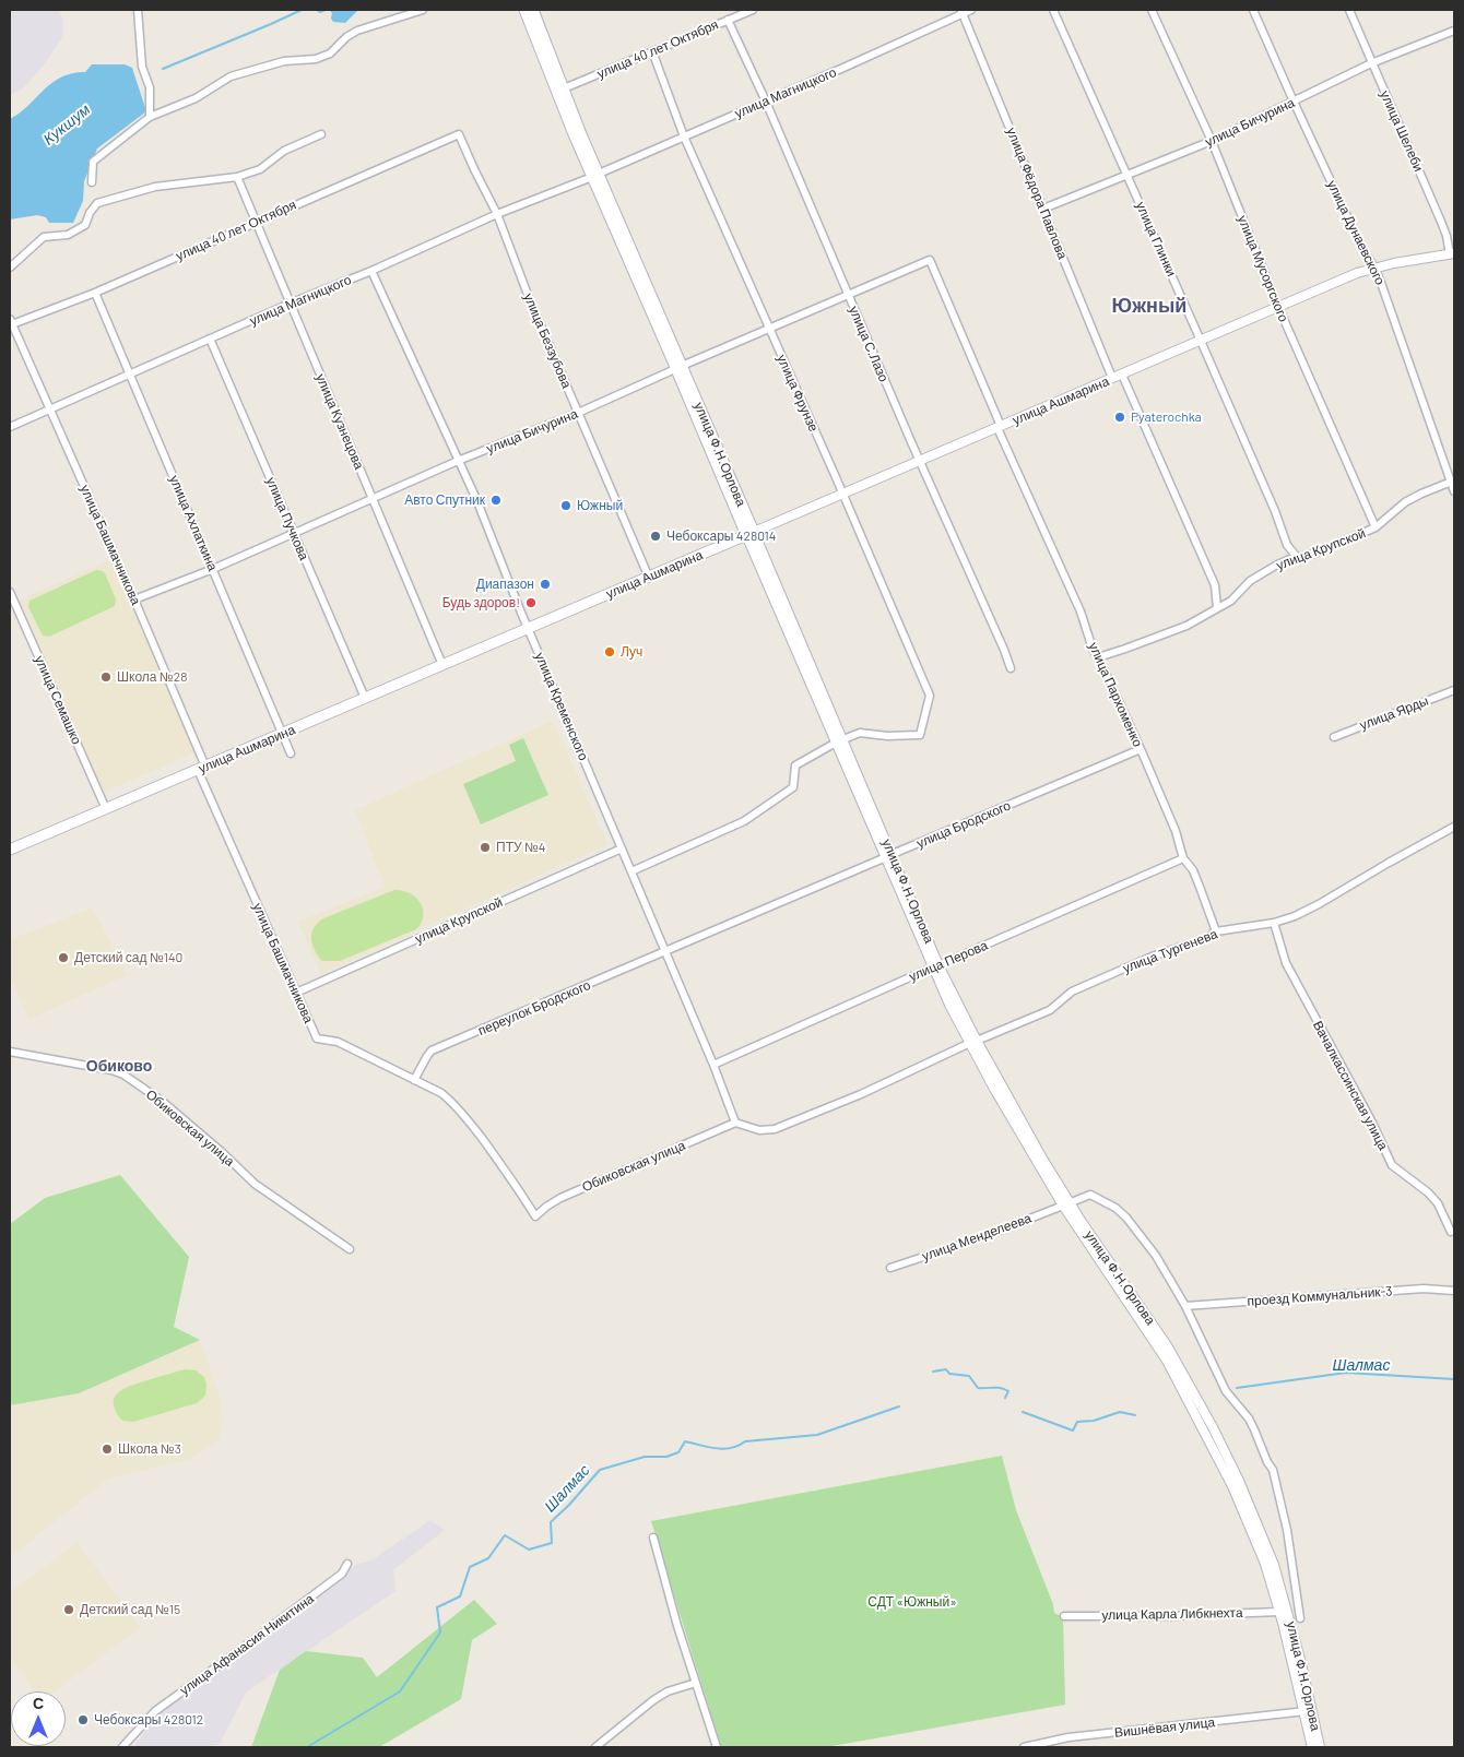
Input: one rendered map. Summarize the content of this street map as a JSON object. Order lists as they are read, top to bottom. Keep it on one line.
{"streets":{"main road":["улица Ашмарина","улица Ф.Н.Орлова"],"street":["улица 40 лет Октября","улица Магницкого","улица Бичурина","улица Шелеби","улица Фёдора Павлова","улица Дунаевского","улица Глинки","улица Мусоргского","улица Беззубова","улица С.Лазо","улица Фрунзе","улица Кузнецова","улица Пучкова","улица Ахлаткина","улица Башмачникова","улица Крупской","улица Пархоменко","улица Семашко","улица Кременского","улица Ярды","улица Бродского","улица Тургенева","улица Перова","переулок Бродского","Вачалкассинская улица","Обиковская улица","улица Менделеева","проезд Коммунальник-3","улица Карла Либкнехта","улица Афанасия Никитина","Вишнёвая улица"]},"crossings":[["улица 40 лет Октября","улица Беззубова"],["улица 40 лет Октября","улица С.Лазо"],["улица 40 лет Октября","улица Фрунзе"],["улица 40 лет Октября","улица Кузнецова"],["улица 40 лет Октября","улица Ф.Н.Орлова"],["улица 40 лет Октября","улица Ахлаткина"],["улица 40 лет Октября","улица Башмачникова"],["улица Магницкого","улица Фёдора Павлова"],["улица Магницкого","улица Беззубова"],["улица Магницкого","улица С.Лазо"],["улица Магницкого","улица Фрунзе"],["улица Магницкого","улица Кузнецова"],["улица Магницкого","улица Ф.Н.Орлова"],["улица Магницкого","улица Пучкова"],["улица Магницкого","улица Ахлаткина"],["улица Магницкого","улица Башмачникова"],["улица Магницкого","улица Кременского"],["улица Бичурина","улица Шелеби"],["улица Бичурина","улица Фёдора Павлова"],["улица Бичурина","улица Дунаевского"],["улица Бичурина","улица Глинки"],["улица Бичурина","улица Мусоргского"],["улица Бичурина","улица Беззубова"],["улица Бичурина","улица С.Лазо"],["улица Бичурина","улица Фрунзе"],["улица Бичурина","улица Кузнецова"],["улица Бичурина","улица Ф.Н.Орлова"],["улица Бичурина","улица Пучкова"],["улица Бичурина","улица Ахлаткина"],["улица Бичурина","улица Башмачникова"],["улица Бичурина","улица Пархоменко"],["улица Бичурина","улица Кременского"],["улица Шелеби","улица Ашмарина"],["улица Фёдора Павлова","улица Ашмарина"],["улица Дунаевского","улица Ашмарина"],["улица Дунаевского","улица Крупской"],["улица Глинки","улица Ашмарина"],["улица Глинки","улица Крупской"],["улица Мусоргского","улица Ашмарина"],["улица Мусоргского","улица Крупской"],["улица Беззубова","улица Ашмарина"],["улица С.Лазо","улица Ашмарина"],["улица Фрунзе","улица Ашмарина"],["улица Фрунзе","улица Ф.Н.Орлова"],["улица Ашмарина","улица Кузнецова"],["улица Ашмарина","улица Ф.Н.Орлова"],["улица Ашмарина","улица Пучкова"],["улица Ашмарина","улица Ахлаткина"],["улица Ашмарина","улица Башмачникова"],["улица Ашмарина","улица Пархоменко"],["улица Ашмарина","улица Семашко"],["улица Ашмарина","улица Кременского"],["улица Ф.Н.Орлова","улица Бродского"],["улица Ф.Н.Орлова","улица Тургенева"],["улица Ф.Н.Орлова","улица Перова"],["улица Ф.Н.Орлова","улица Менделеева"],["улица Ф.Н.Орлова","улица Карла Либкнехта"],["улица Ф.Н.Орлова","Вишнёвая улица"],["улица Башмачникова","улица Крупской"],["улица Башмачникова","переулок Бродского"],["улица Башмачникова","Обиковская улица"],["улица Крупской","улица Пархоменко"],["улица Крупской","улица Кременского"],["улица Пархоменко","улица Бродского"],["улица Пархоменко","улица Тургенева"],["улица Пархоменко","улица Перова"],["улица Кременского","улица Бродского"],["улица Кременского","улица Тургенева"],["улица Кременского","улица Перова"],["улица Кременского","переулок Бродского"],["улица Кременского","Обиковская улица"],["улица Бродского","переулок Бродского"],["улица Тургенева","Вачалкассинская улица"],["улица Тургенева","Обиковская улица"],["улица Менделеева","проезд Коммунальник-3"]],"districts":["Южный","Обиково"],"water":["Кукшум","Шалмас"],"parks":["СДТ «Южный»"],"places":["Pyaterochka","Авто Спутник","Южный","Чебоксары 428014","Диапазон","Будь здоров!","Луч","Школа №28","ПТУ №4","Детский сад №140","Школа №3","Детский сад №15","Чебоксары 428012"],"north":"top"}
